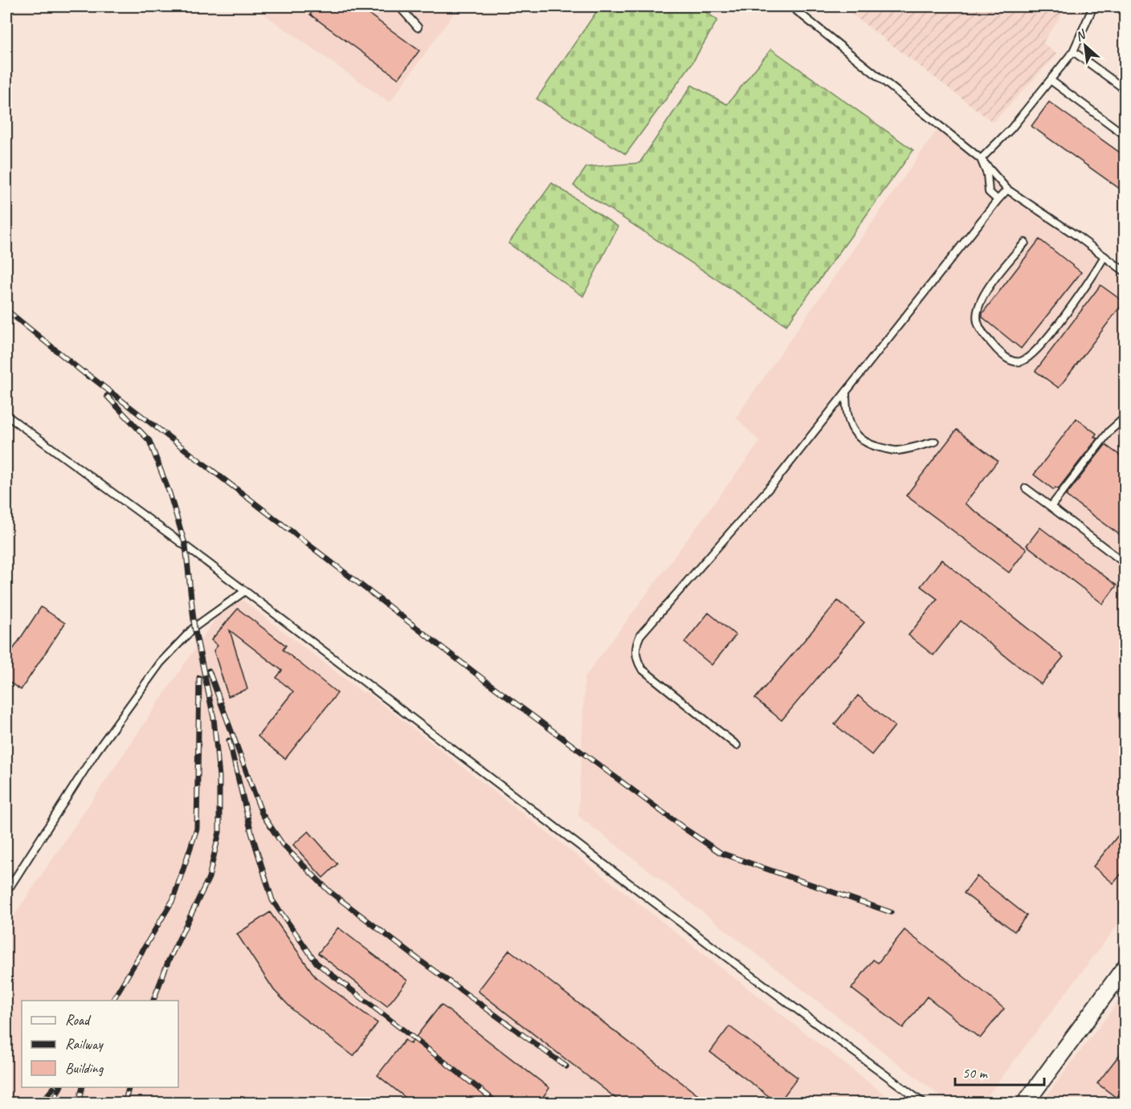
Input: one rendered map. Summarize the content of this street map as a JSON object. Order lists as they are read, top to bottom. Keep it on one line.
{"legend":["Road","Railway","Building"],"scale_bar":"50 m","north":"top left"}
